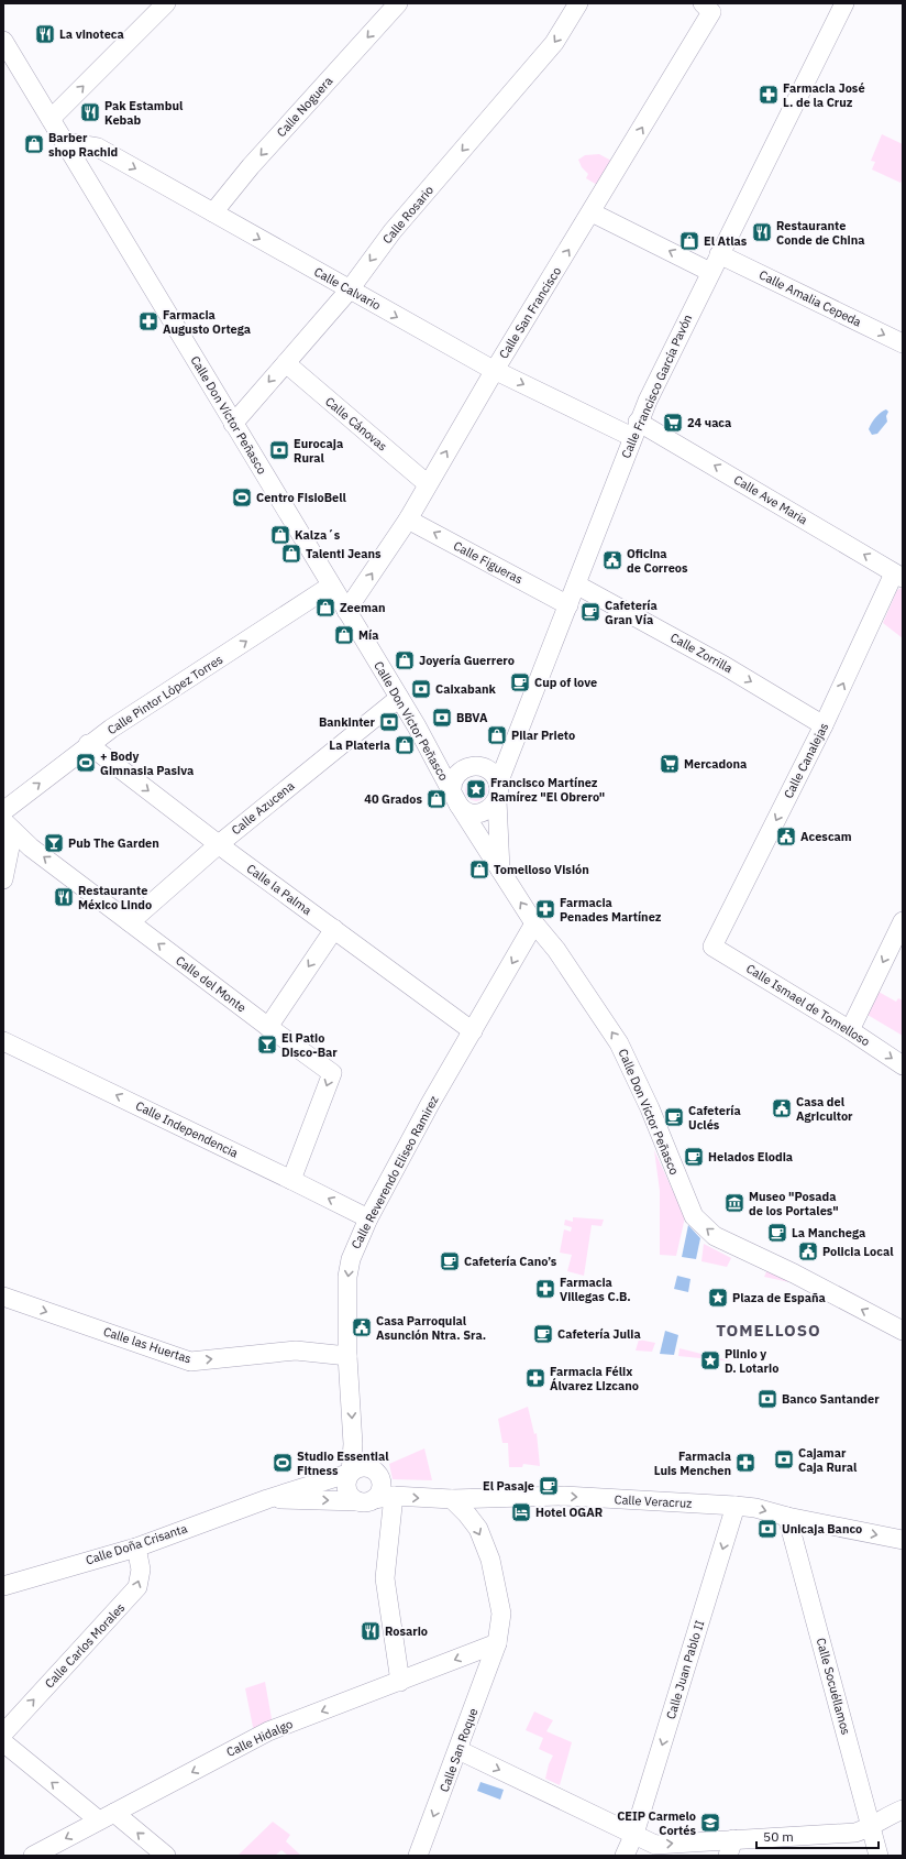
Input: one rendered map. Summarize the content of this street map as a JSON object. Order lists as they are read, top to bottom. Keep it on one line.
{"streets":{"street":["Calle Noguera","Calle Rosario","Calle Calvario","Calle Amalia Cepeda","Calle San Francisco","Calle Francisco García Pavón","Calle Don Víctor Peñasco","Calle Cánovas","Calle Ave Maria","Calle Figueras","Calle Zorrilla","Calle Pintor López Torres","Calle Canalejas","Calle Azucena","Calle la Palma","Calle del Monte","Calle Ismael de Tomelloso","Calle Independencia","Calle Reverendo Eliseo Ramirez","Calle las Huertas","Calle Veracruz","Calle Doña Crisanta","Calle Carlos Morales","Calle Juan Pablo II","Calle Socuéllamos","Calle Hidalgo","Calle San Roque"]},"crossings":[["Calle Noguera","Calle Calvario"],["Calle Rosario","Calle Calvario"],["Calle Rosario","Calle Don Víctor Peñasco"],["Calle Rosario","Calle Cánovas"],["Calle Calvario","Calle San Francisco"],["Calle Calvario","Calle Francisco García Pavón"],["Calle Calvario","Calle Don Víctor Peñasco"],["Calle Calvario","Calle Ave Maria"],["Calle Amalia Cepeda","Calle Francisco García Pavón"],["Calle San Francisco","Calle Don Víctor Peñasco"],["Calle San Francisco","Calle Cánovas"],["Calle San Francisco","Calle Figueras"],["Calle Francisco García Pavón","Calle Don Víctor Peñasco"],["Calle Francisco García Pavón","Calle Ave Maria"],["Calle Francisco García Pavón","Calle Figueras"],["Calle Francisco García Pavón","Calle Zorrilla"],["Calle Don Víctor Peñasco","Calle Pintor López Torres"],["Calle Don Víctor Peñasco","Calle Azucena"],["Calle Don Víctor Peñasco","Calle Reverendo Eliseo Ramirez"],["Calle Ave Maria","Calle Canalejas"],["Calle Zorrilla","Calle Canalejas"],["Calle Pintor López Torres","Calle la Palma"],["Calle Canalejas","Calle Ismael de Tomelloso"],["Calle Azucena","Calle la Palma"],["Calle Azucena","Calle del Monte"],["Calle la Palma","Calle Reverendo Eliseo Ramirez"],["Calle del Monte","Calle Independencia"],["Calle Independencia","Calle Reverendo Eliseo Ramirez"],["Calle Reverendo Eliseo Ramirez","Calle las Huertas"],["Calle Reverendo Eliseo Ramirez","Calle Veracruz"],["Calle Reverendo Eliseo Ramirez","Calle Doña Crisanta"],["Calle Veracruz","Calle Doña Crisanta"],["Calle Veracruz","Calle Juan Pablo II"],["Calle Veracruz","Calle Socuéllamos"],["Calle Veracruz","Calle San Roque"],["Calle Doña Crisanta","Calle Carlos Morales"],["Calle Hidalgo","Calle San Roque"]],"one_way":["Calle Noguera","Calle Rosario","Calle Calvario","Calle Amalia Cepeda","Calle San Francisco","Calle Don Víctor Peñasco","Calle Ave Maria","Calle Figueras","Calle Zorrilla","Calle Pintor López Torres","Calle Independencia","Calle Reverendo Eliseo Ramirez","Calle las Huertas","Calle Veracruz","Calle Carlos Morales","Calle Juan Pablo II","Calle Hidalgo","Calle San Roque"],"districts":["TOMELLOSO"],"places":{"restaurant":["La vinoteca","Pak Estambul Kebab","Restaurante Conde de China","Restaurante México Lindo","Rosario"],"pharmacy":["Farmacia José L. de la Cruz","Farmacia Augusto Ortega","Farmacia Penades Martínez","Farmacia Villegas C.B.","Farmacia Félix Álvarez Lizcano","Farmacia Luis Menchen"],"shop":["Barber shop Rachid","El Atlas","Kalza´s","Talenti Jeans","Zeeman","Mía","Joyería Guerrero","Pilar Prieto","La Plateria","40 Grados","Tomelloso Visión"],"supermarket":["24 часа","Mercadona"],"bank":["Eurocaja Rural","Caixabank","BBVA","Bankinter","Banco Santander","Cajamar Caja Rural","Unicaja Banco"],"sports":["Centro FisioBell","+ Body Gimnasia Pasiva","Studio Essential Fitness"],"public building":["Oficina de Correos","Acescam","Casa del Agricultor","Policia Local","Casa Parroquial Asunción Ntra. Sra."],"cafe":["Cafetería Gran Vía","Cup of love","Cafetería Uclés","Helados Elodia","La Manchega","Cafetería Cano’s","Cafetería Julia","El Pasaje"],"place":["Francisco Martínez Ramírez \"El Obrero\"","Plaza de España","Plinio y D. Lotario"],"bar":["Pub The Garden","El Patio Disco-Bar"],"museum":["Museo \"Posada de los Portales\""],"hotel":["Hotel OGAR"],"school or university":["CEIP Carmelo Cortés"]},"scale_bar":"50 m"}
